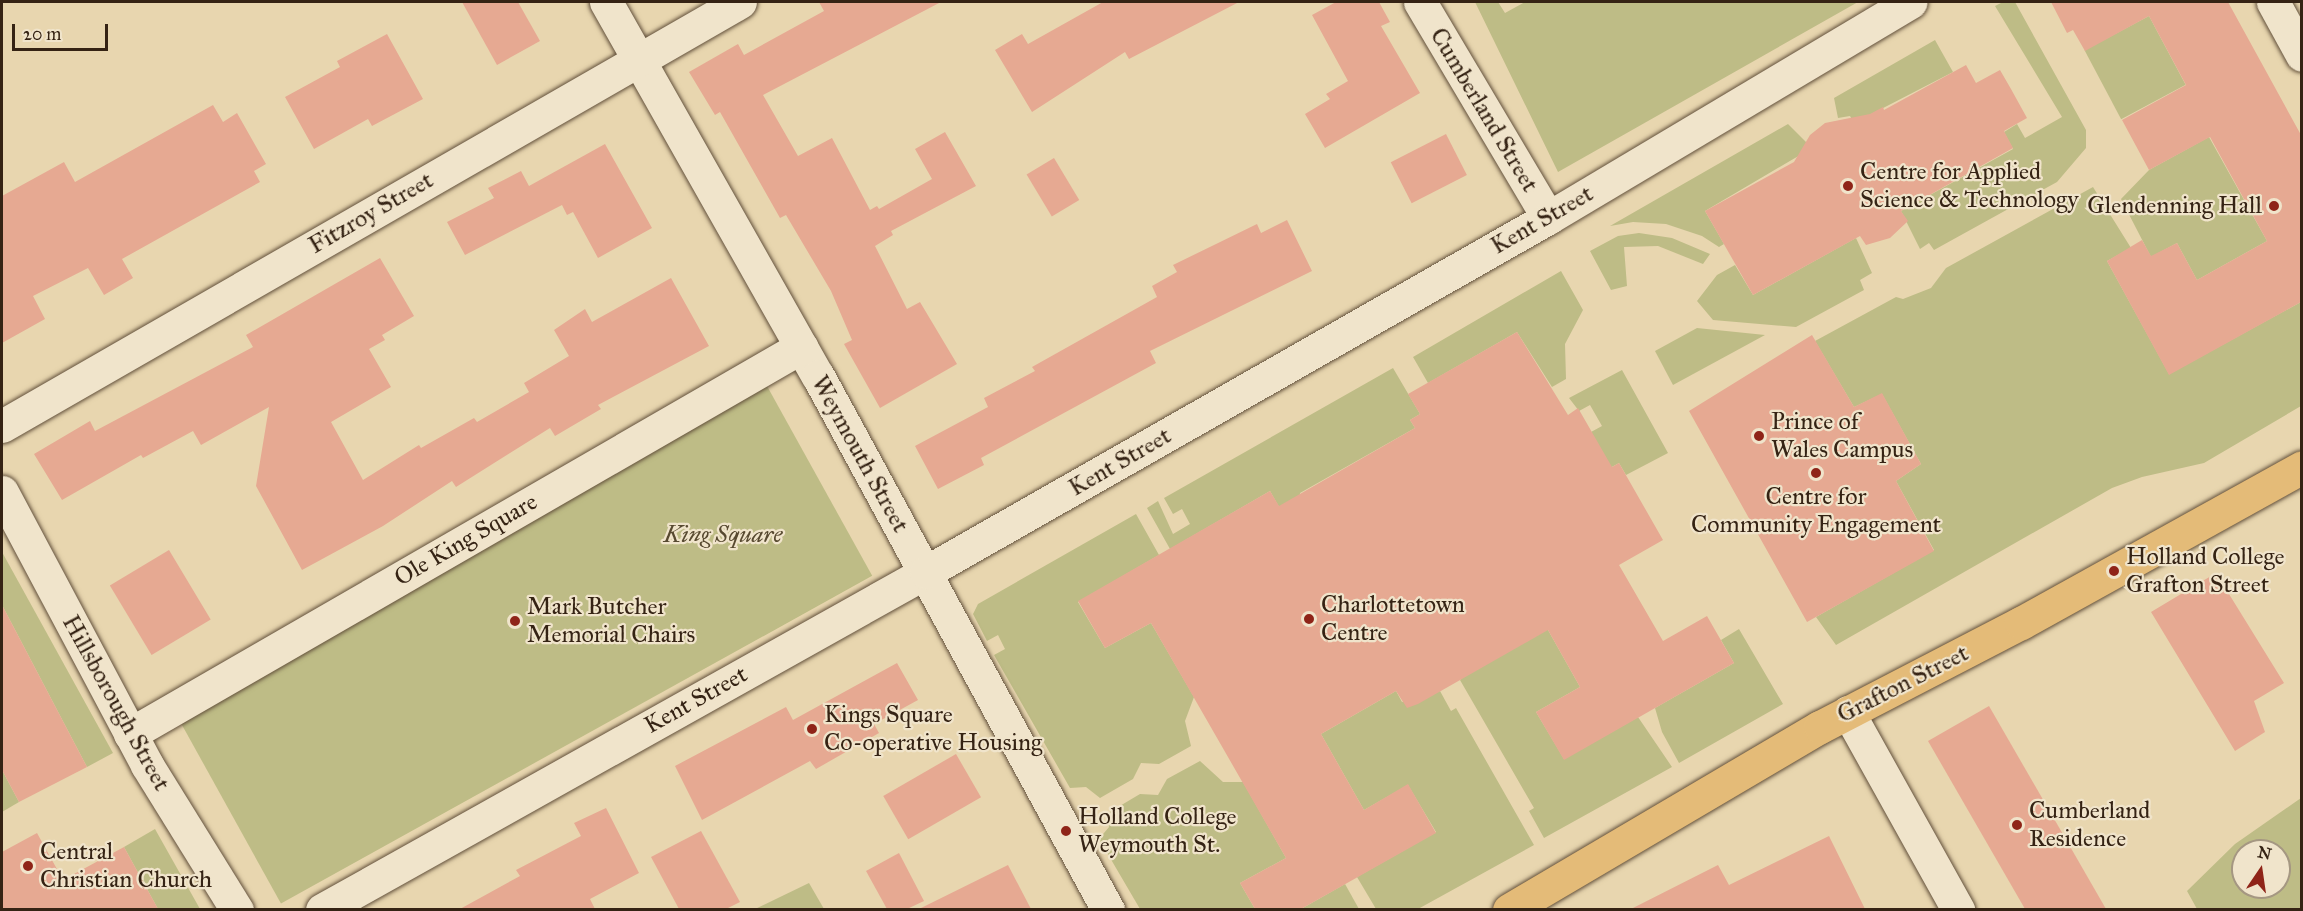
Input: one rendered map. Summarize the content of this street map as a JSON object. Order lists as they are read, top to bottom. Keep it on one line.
{"streets":{"main road":["Grafton Street"],"street":["Cumberland Street","Fitzroy Street","Kent Street","Weymouth Street","Ole King Square","Hillsborough Street"]},"crossings":[["Cumberland Street","Kent Street"],["Fitzroy Street","Weymouth Street"],["Kent Street","Weymouth Street"],["Weymouth Street","Ole King Square"],["Ole King Square","Hillsborough Street"]],"parks":["King Square"],"places":["Centre for Applied Science & Technology","Glendenning Hall","Prince of Wales Campus","Centre for Community Engagement","Holland College Grafton Street","Charlottetown Centre","Mark Butcher Memorial Chairs","Kings Square Co-operative Housing","Cumberland Residence","Holland College Weymouth St.","Central Christian Church"],"scale_bar":"20 m","north":"top"}
